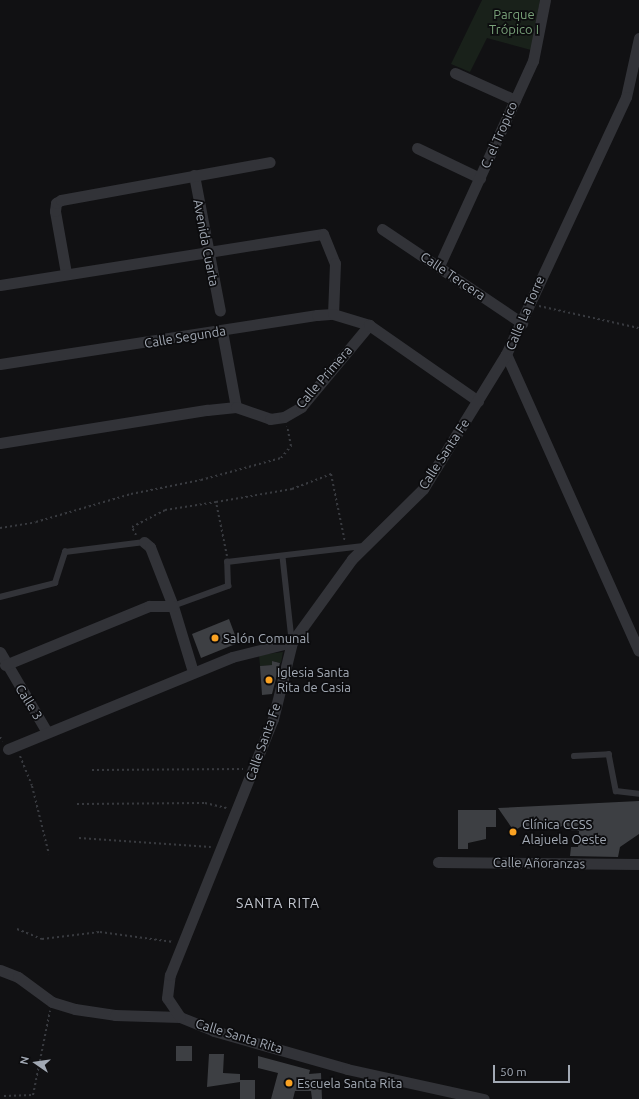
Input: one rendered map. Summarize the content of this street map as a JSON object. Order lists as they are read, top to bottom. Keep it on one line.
{"streets":{"street":["C. el Tropico","Avenida Cuarta","Calle Tercera","Calle La Torre","Calle Segunda","Calle Primera","Calle Santa Fe","Calle 3","Calle Añoranzas","Calle Santa Rita"]},"crossings":[["C. el Tropico","Calle Tercera"],["Calle Tercera","Calle La Torre"],["Calle La Torre","Calle Santa Fe"],["Calle Segunda","Calle Primera"],["Calle Santa Fe","Calle Santa Rita"]],"districts":["SANTA RITA"],"parks":["Parque Trópico I"],"places":["Salón Comunal","Iglesia Santa Rita de Casia","Clínica CCSS Alajuela Oeste","Escuela Santa Rita"],"scale_bar":"50 m","north":"left"}
